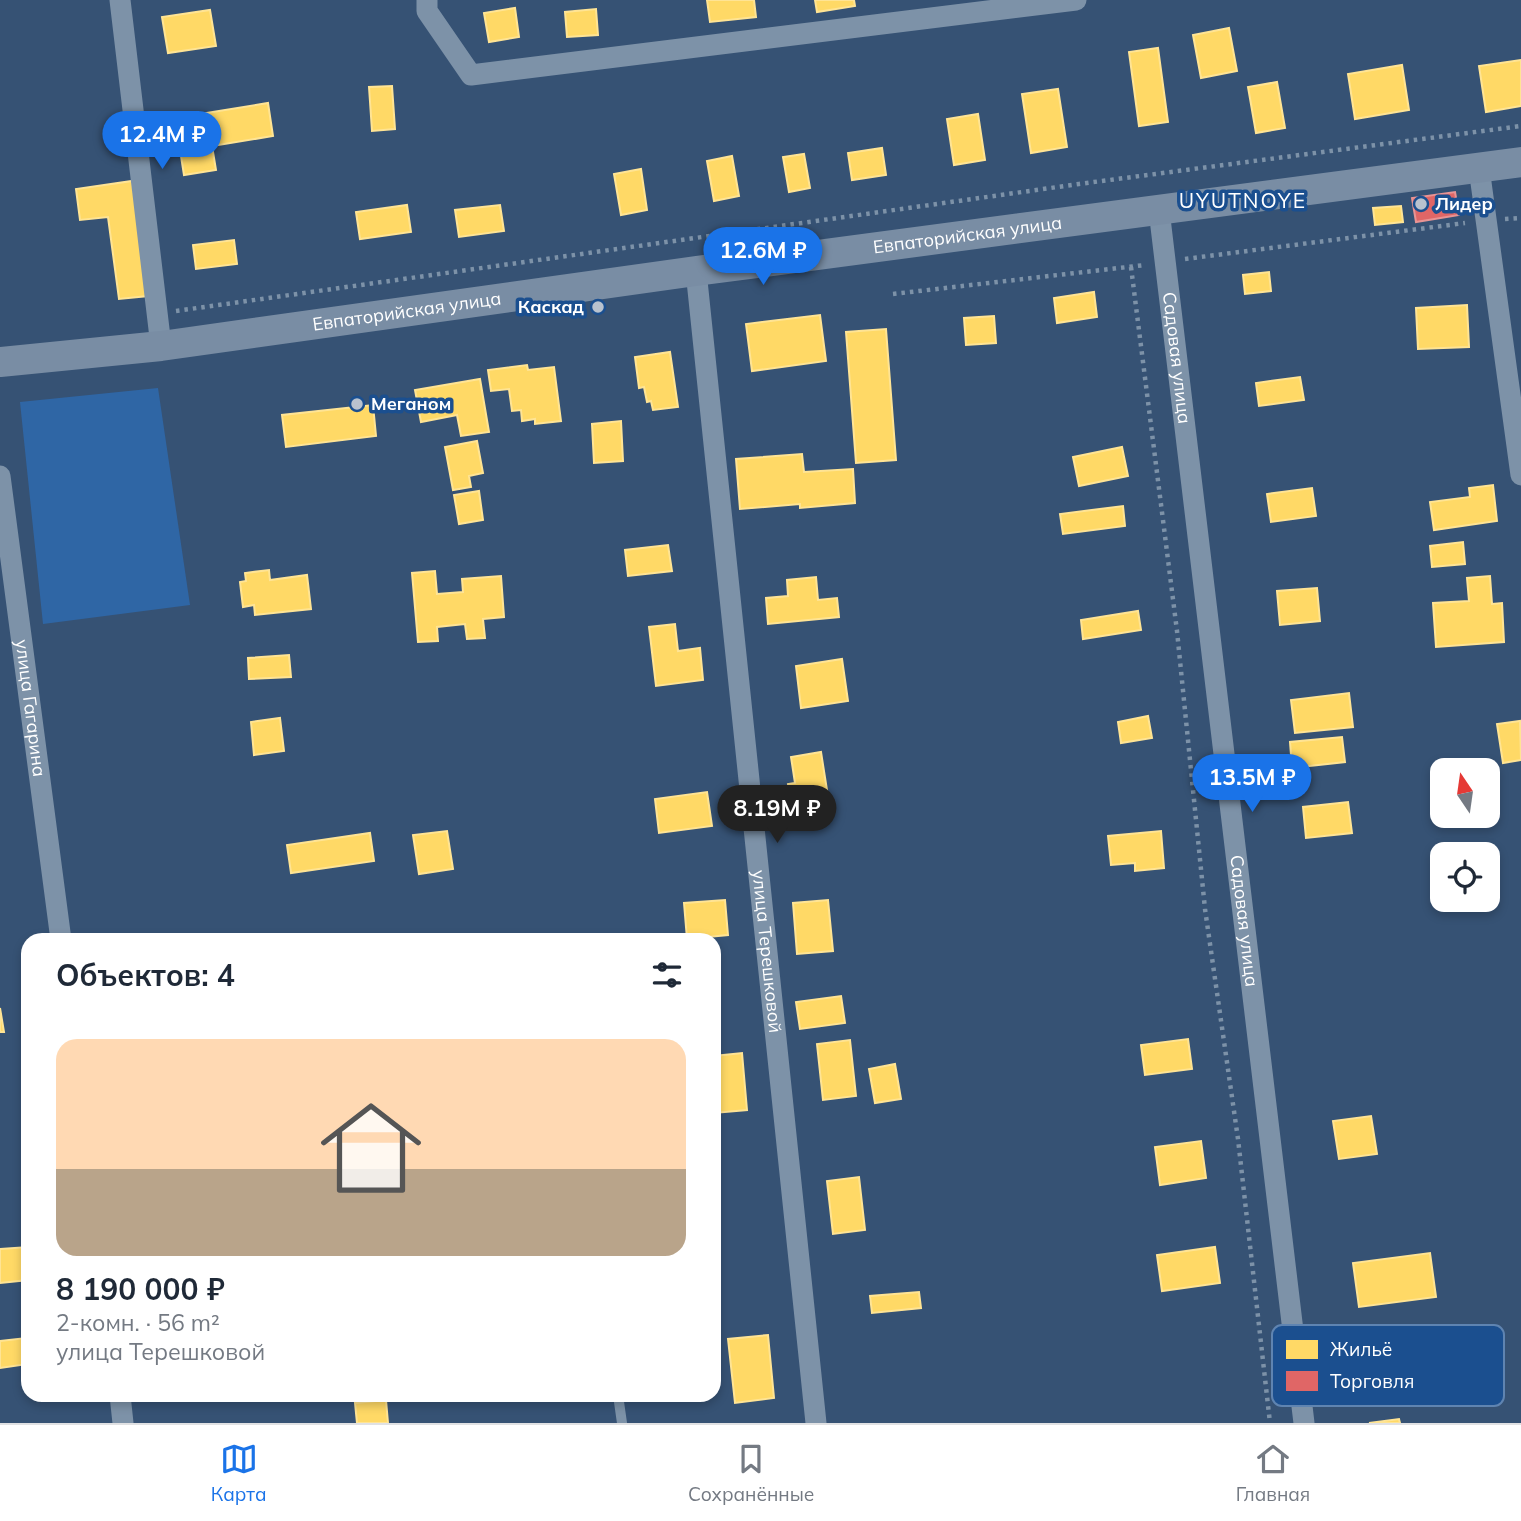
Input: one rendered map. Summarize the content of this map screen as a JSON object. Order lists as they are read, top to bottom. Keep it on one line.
{"streets":{"main road":["Евпаторийская улица"],"street":["Садовая улица","улица Гагарина","улица Терешковой"]},"crossings":[["Евпаторийская улица","Садовая улица"],["Евпаторийская улица","улица Терешковой"]],"districts":["UYUTNOYE"],"places":["Лидер","Каскад","Меганом"],"legend":["Жильё","Торговля"],"north":"top","page":{"price":["12.4M ₽","12.6M ₽","13.5M ₽","8.19M ₽"],"heading":"Объектов: 4","list":[{"name":"8 190 000 ₽","note":"2-комн. · 56 m² · улица Терешковой"}],"tabs":["Карта","Сохранённые","Главная"]}}
